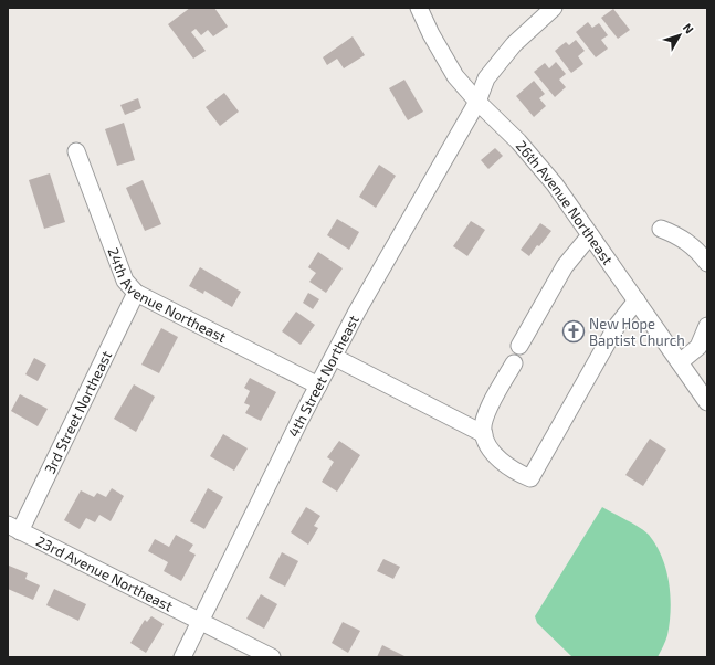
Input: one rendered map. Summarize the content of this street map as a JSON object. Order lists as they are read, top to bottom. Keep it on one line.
{"streets":{"street":["26th Avenue Northeast","24th Avenue Northeast","4th Street Northeast","3rd Street Northeast","23rd Avenue Northeast"]},"crossings":[["26th Avenue Northeast","4th Street Northeast"],["24th Avenue Northeast","4th Street Northeast"],["24th Avenue Northeast","3rd Street Northeast"],["4th Street Northeast","23rd Avenue Northeast"],["3rd Street Northeast","23rd Avenue Northeast"]],"places":{"church":["New Hope Baptist Church"]},"north":"top right"}
